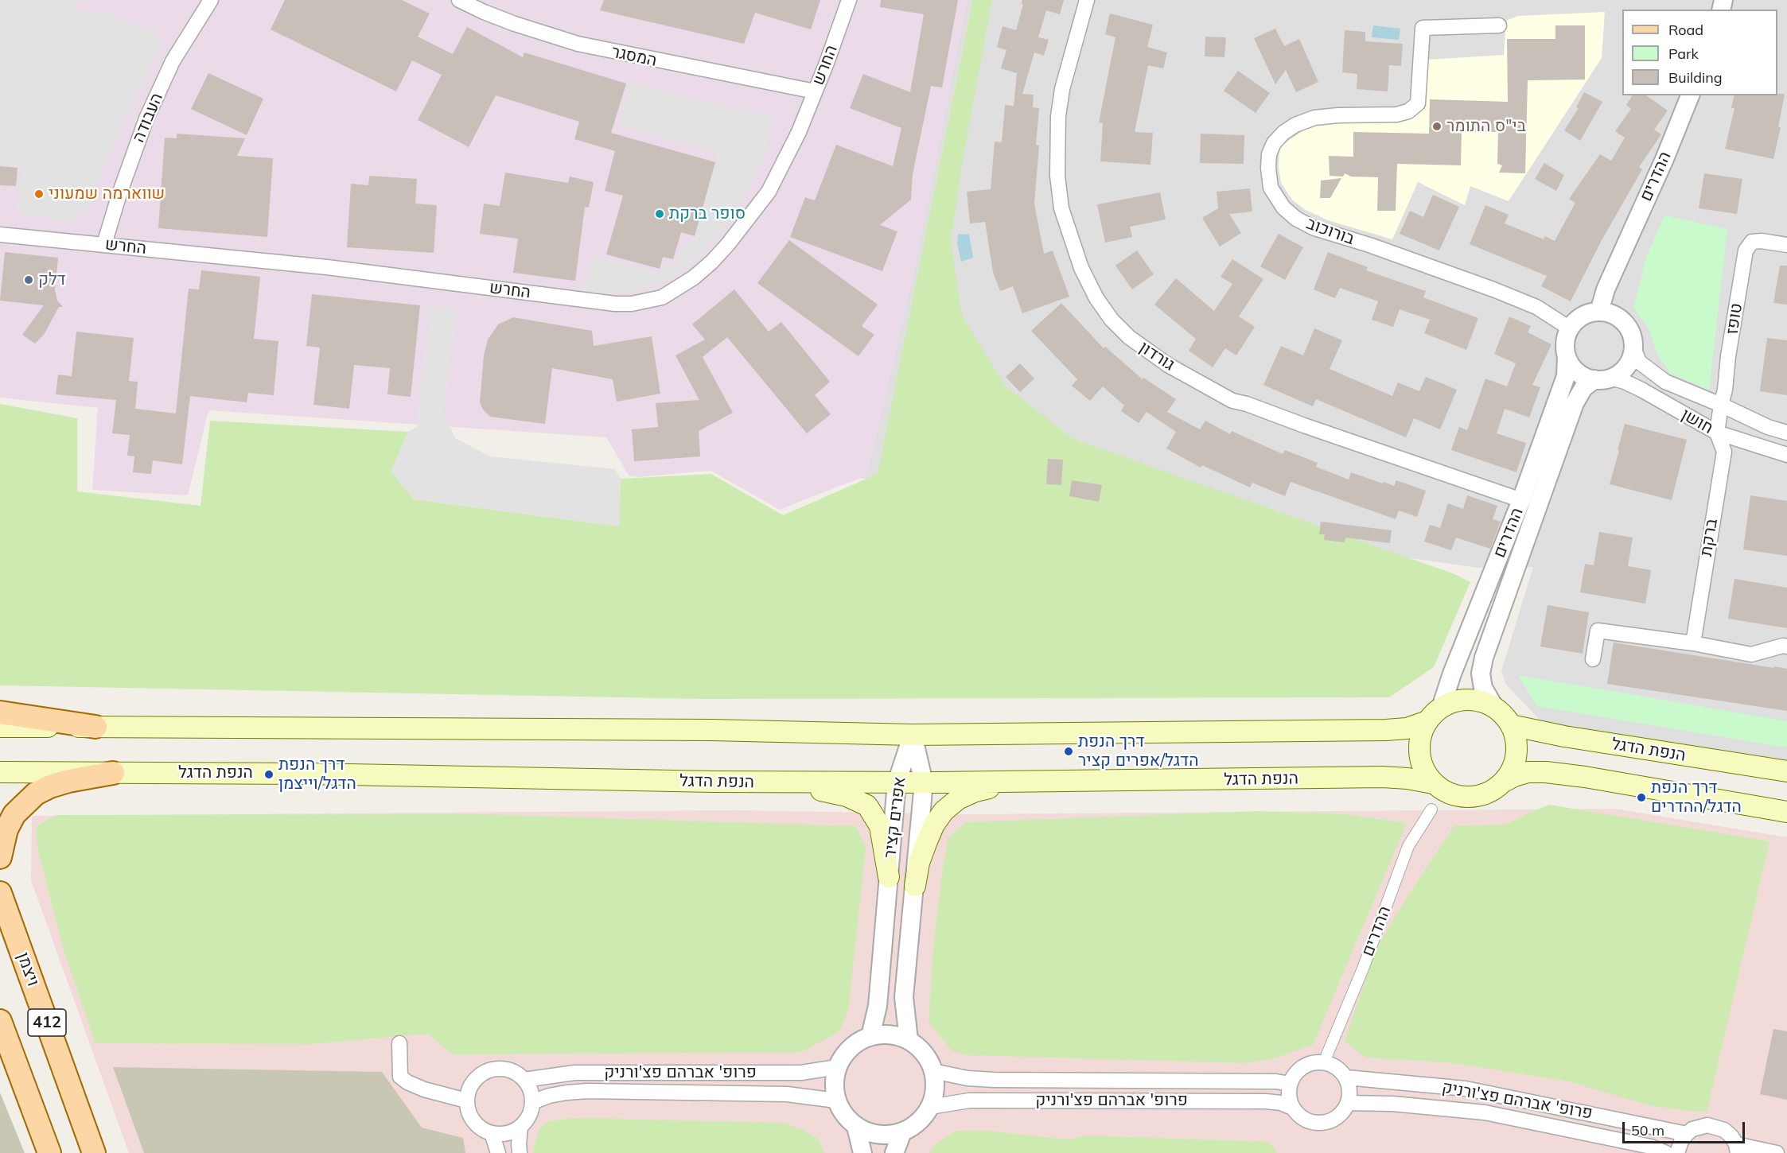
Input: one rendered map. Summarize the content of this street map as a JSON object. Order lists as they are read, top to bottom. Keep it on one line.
{"streets":{"main road":["הנפת הדגל","ויצמן","412"],"street":["המסגר","החרש","העבודה","ההדרים","בורוכוב","טופז","גורדון","חושן","ברקת","אפרים קציר","פרופ' אברהם פצ'ורניק"]},"crossings":[["המסגר","החרש"],["החרש","העבודה"],["ההדרים","בורוכוב"],["ההדרים","גורדון"],["ההדרים","חושן"],["ההדרים","הנפת הדגל"],["בורוכוב","חושן"],["טופז","חושן"],["טופז","ברקת"],["חושן","ברקת"],["הנפת הדגל","אפרים קציר"],["אפרים קציר","פרופ' אברהם פצ'ורניק"]],"places":["בי\"ס התומר","שווארמה שמעוני","סופר ברקת","דלק","דרך הנפת הדגל/אפרים קציר","דרך הנפת הדגל/וייצמן","דרך הנפת הדגל/ההדרים"],"legend":["Road","Park","Building"],"scale_bar":"50 m"}
